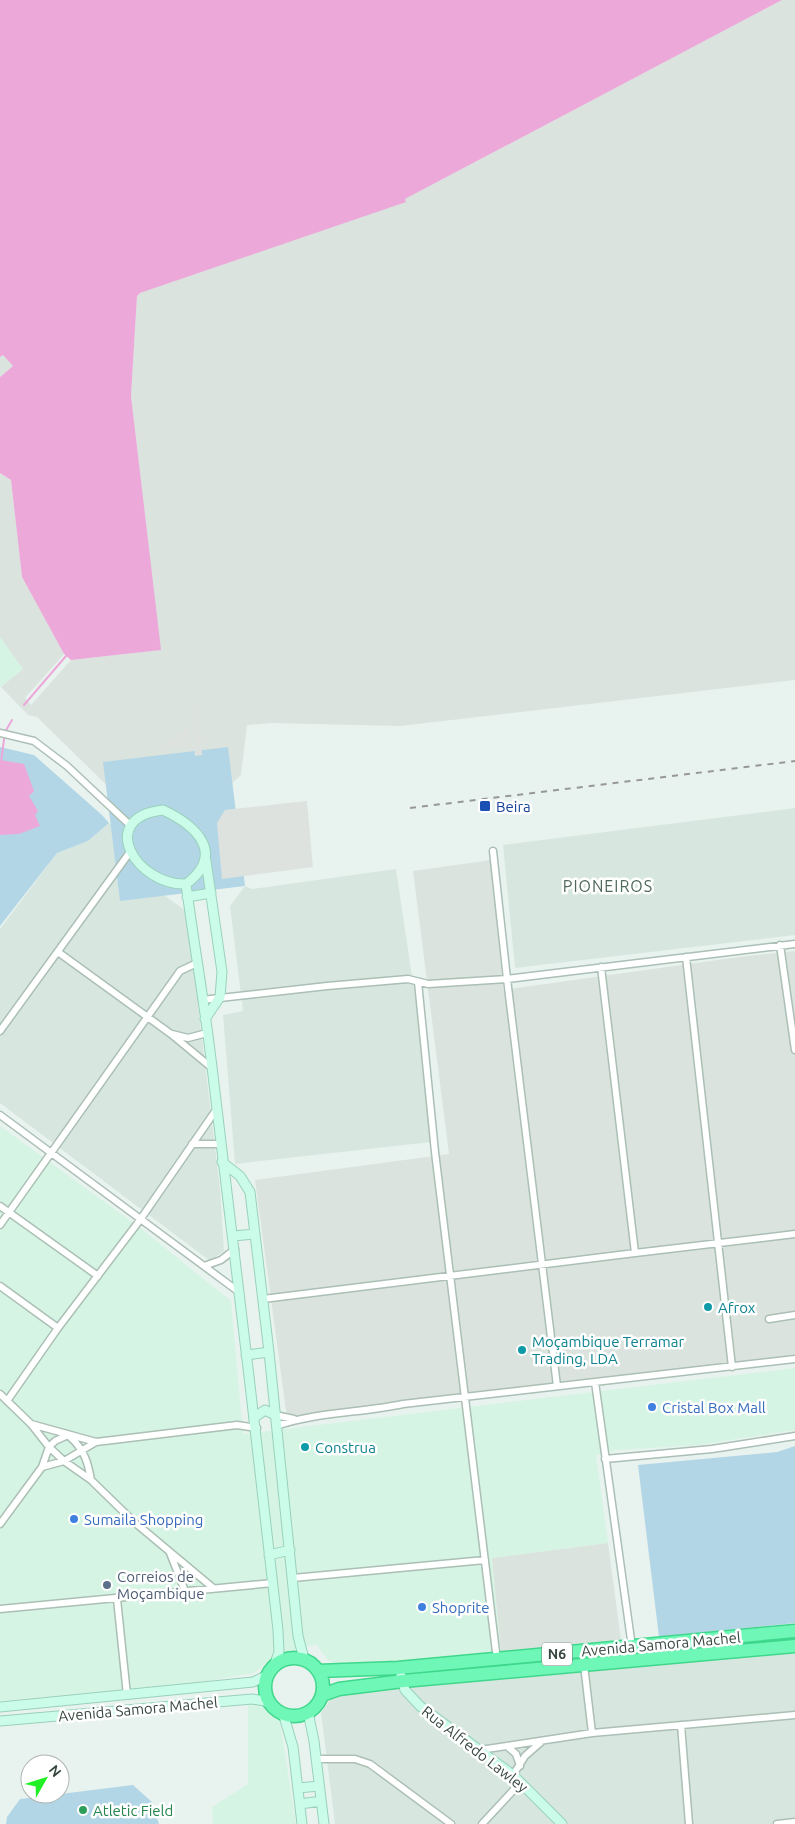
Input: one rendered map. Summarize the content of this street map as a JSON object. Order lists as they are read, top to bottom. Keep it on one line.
{"streets":{"highway":["Avenida Samora Machel","N6"],"street":["Rua Alfredo Lawley"]},"crossings":[["Avenida Samora Machel","Rua Alfredo Lawley"]],"districts":["PIONEIROS"],"places":{"transit":["Beira"],"other":["Afrox","Moçambique Terramar Trading, LDA","Cristal Box Mall","Construa","Sumaila Shopping","Correios de Moçambique","Shoprite","Atletic Field"]},"north":"top right"}
